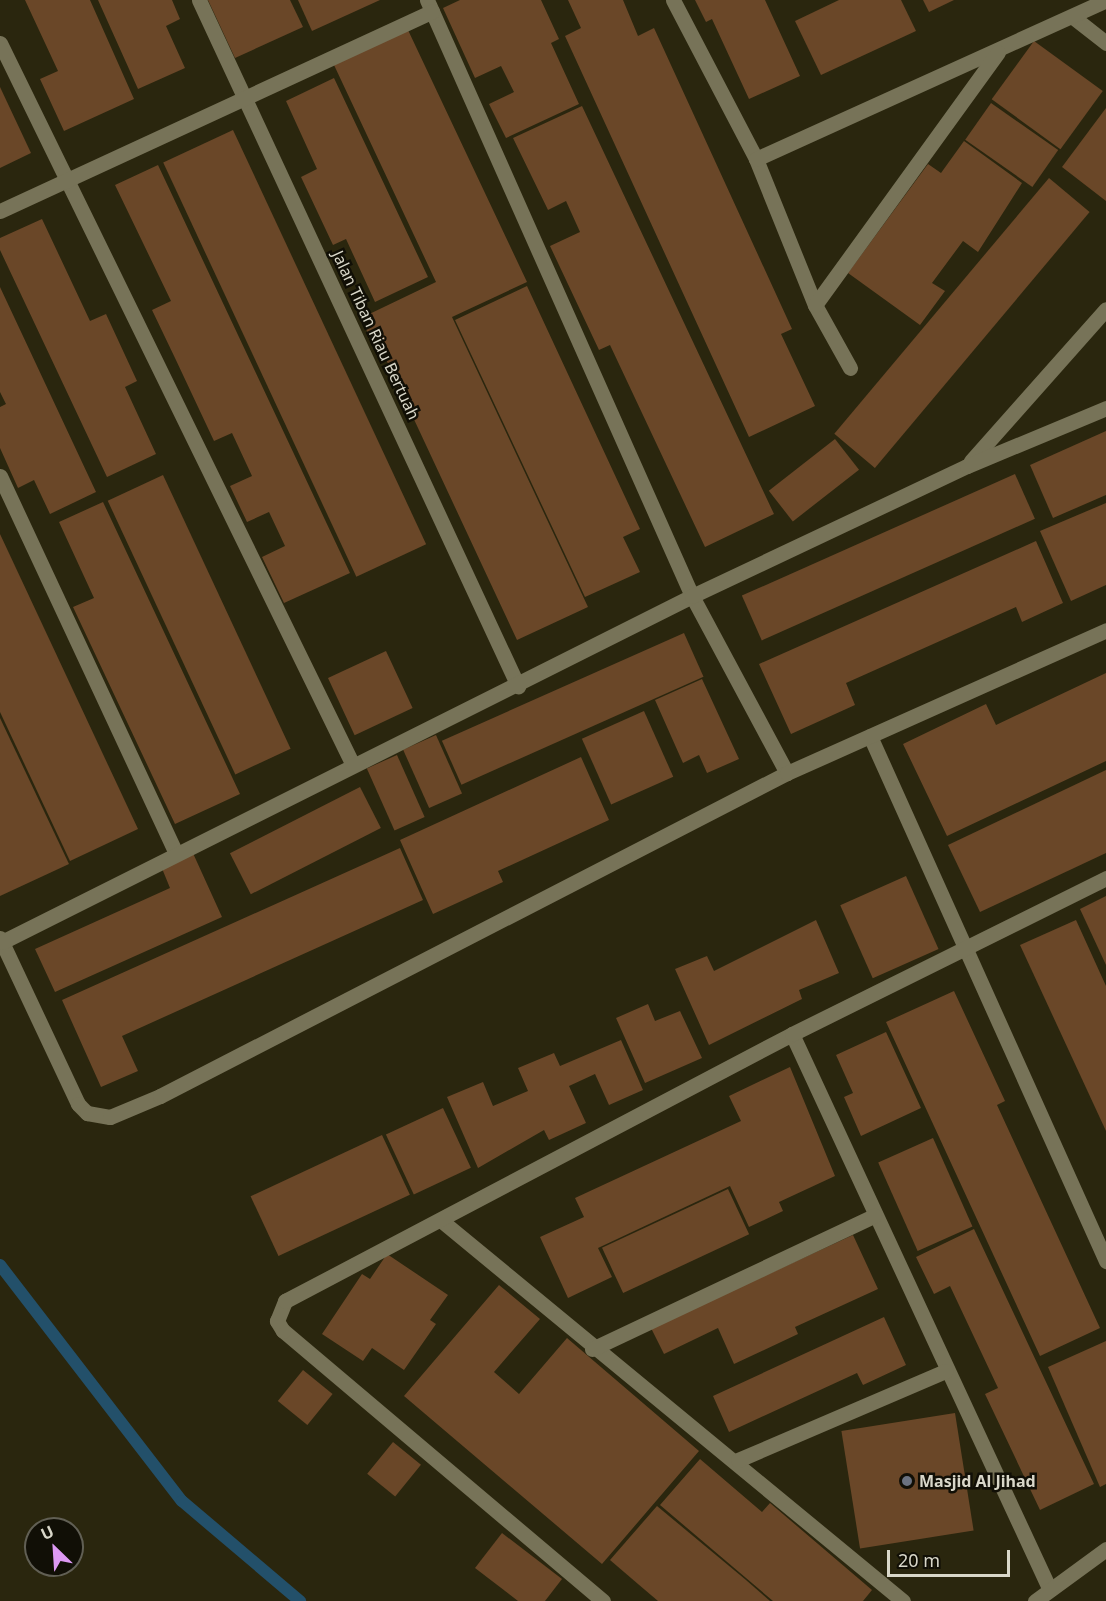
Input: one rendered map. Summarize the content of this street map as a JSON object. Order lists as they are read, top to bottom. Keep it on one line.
{"streets":{"street":["Jalan Tiban Riau Bertuah"]},"places":["Masjid Al Jihad"],"scale_bar":"20 m","north":"top left"}
